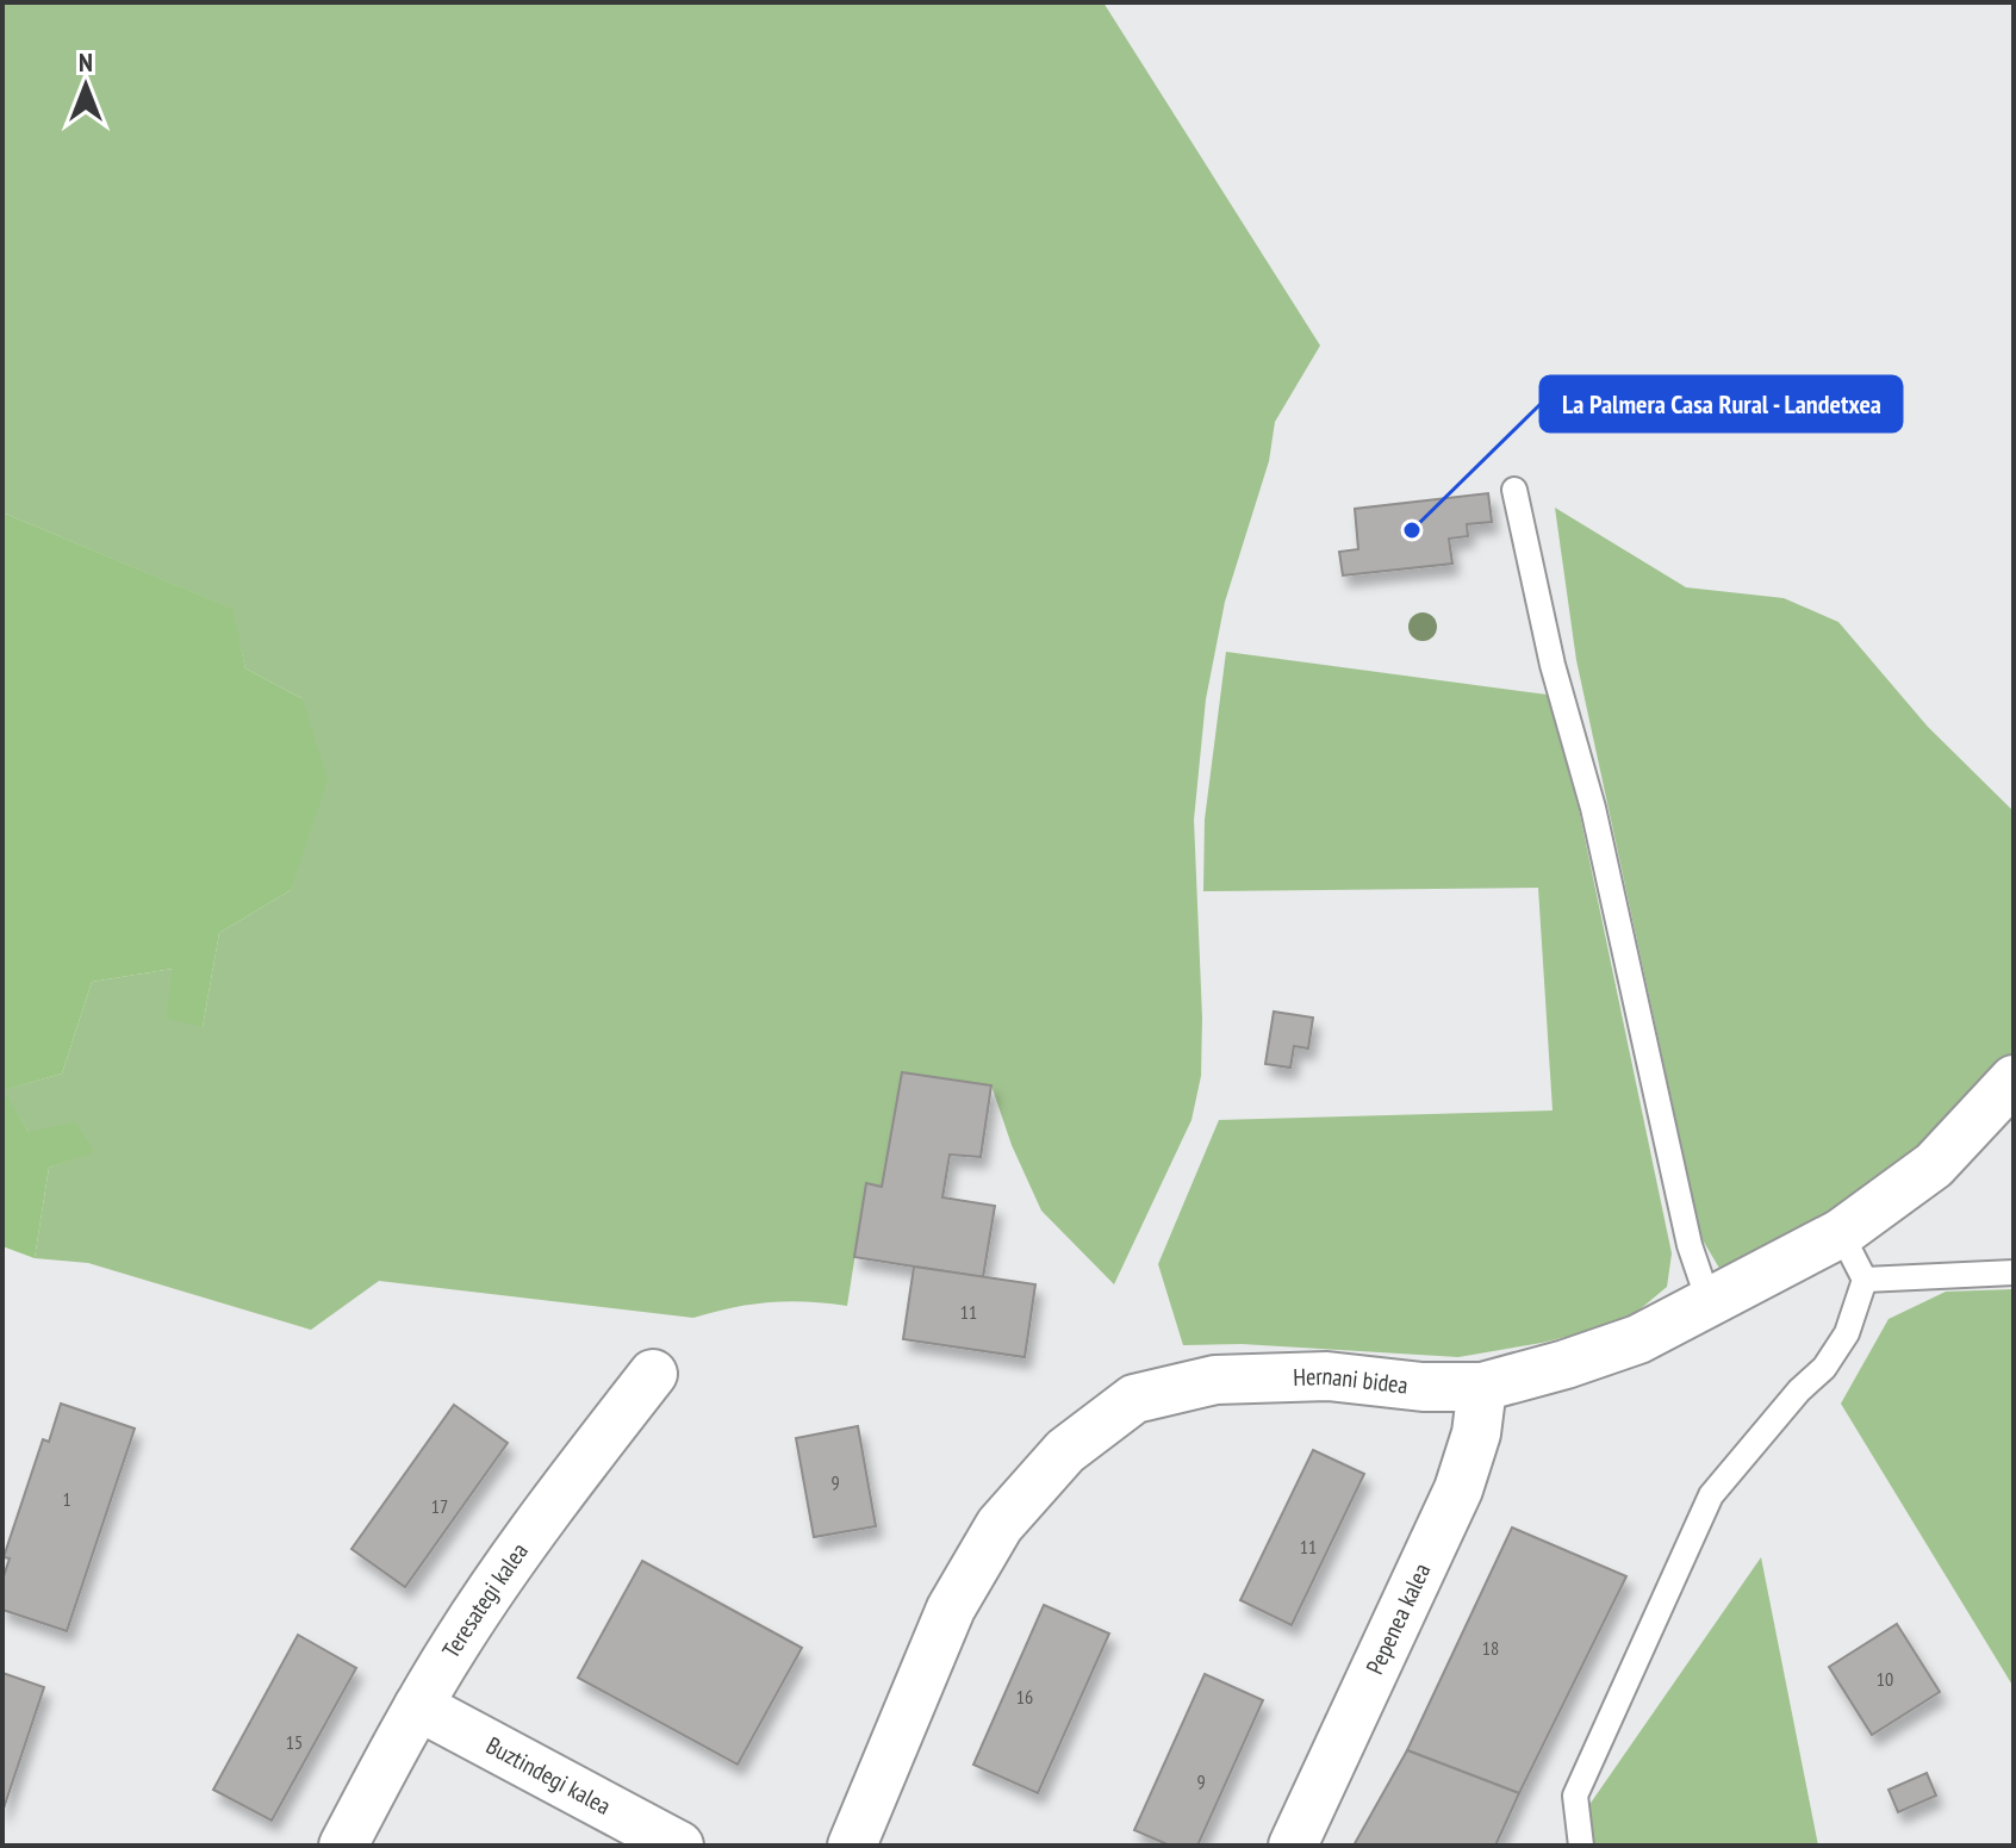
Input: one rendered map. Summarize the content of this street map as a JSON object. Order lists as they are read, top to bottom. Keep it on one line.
{"streets":{"street":["Hernani bidea","Teresategi kalea","Pepenea kalea","Buztindegi kalea"]},"crossings":[["Hernani bidea","Pepenea kalea"],["Teresategi kalea","Buztindegi kalea"]],"places":["La Palmera Casa Rural - Landetxea"],"house_numbers":["11","9","1","17","11","18","10","16","15","9"],"north":"top"}
